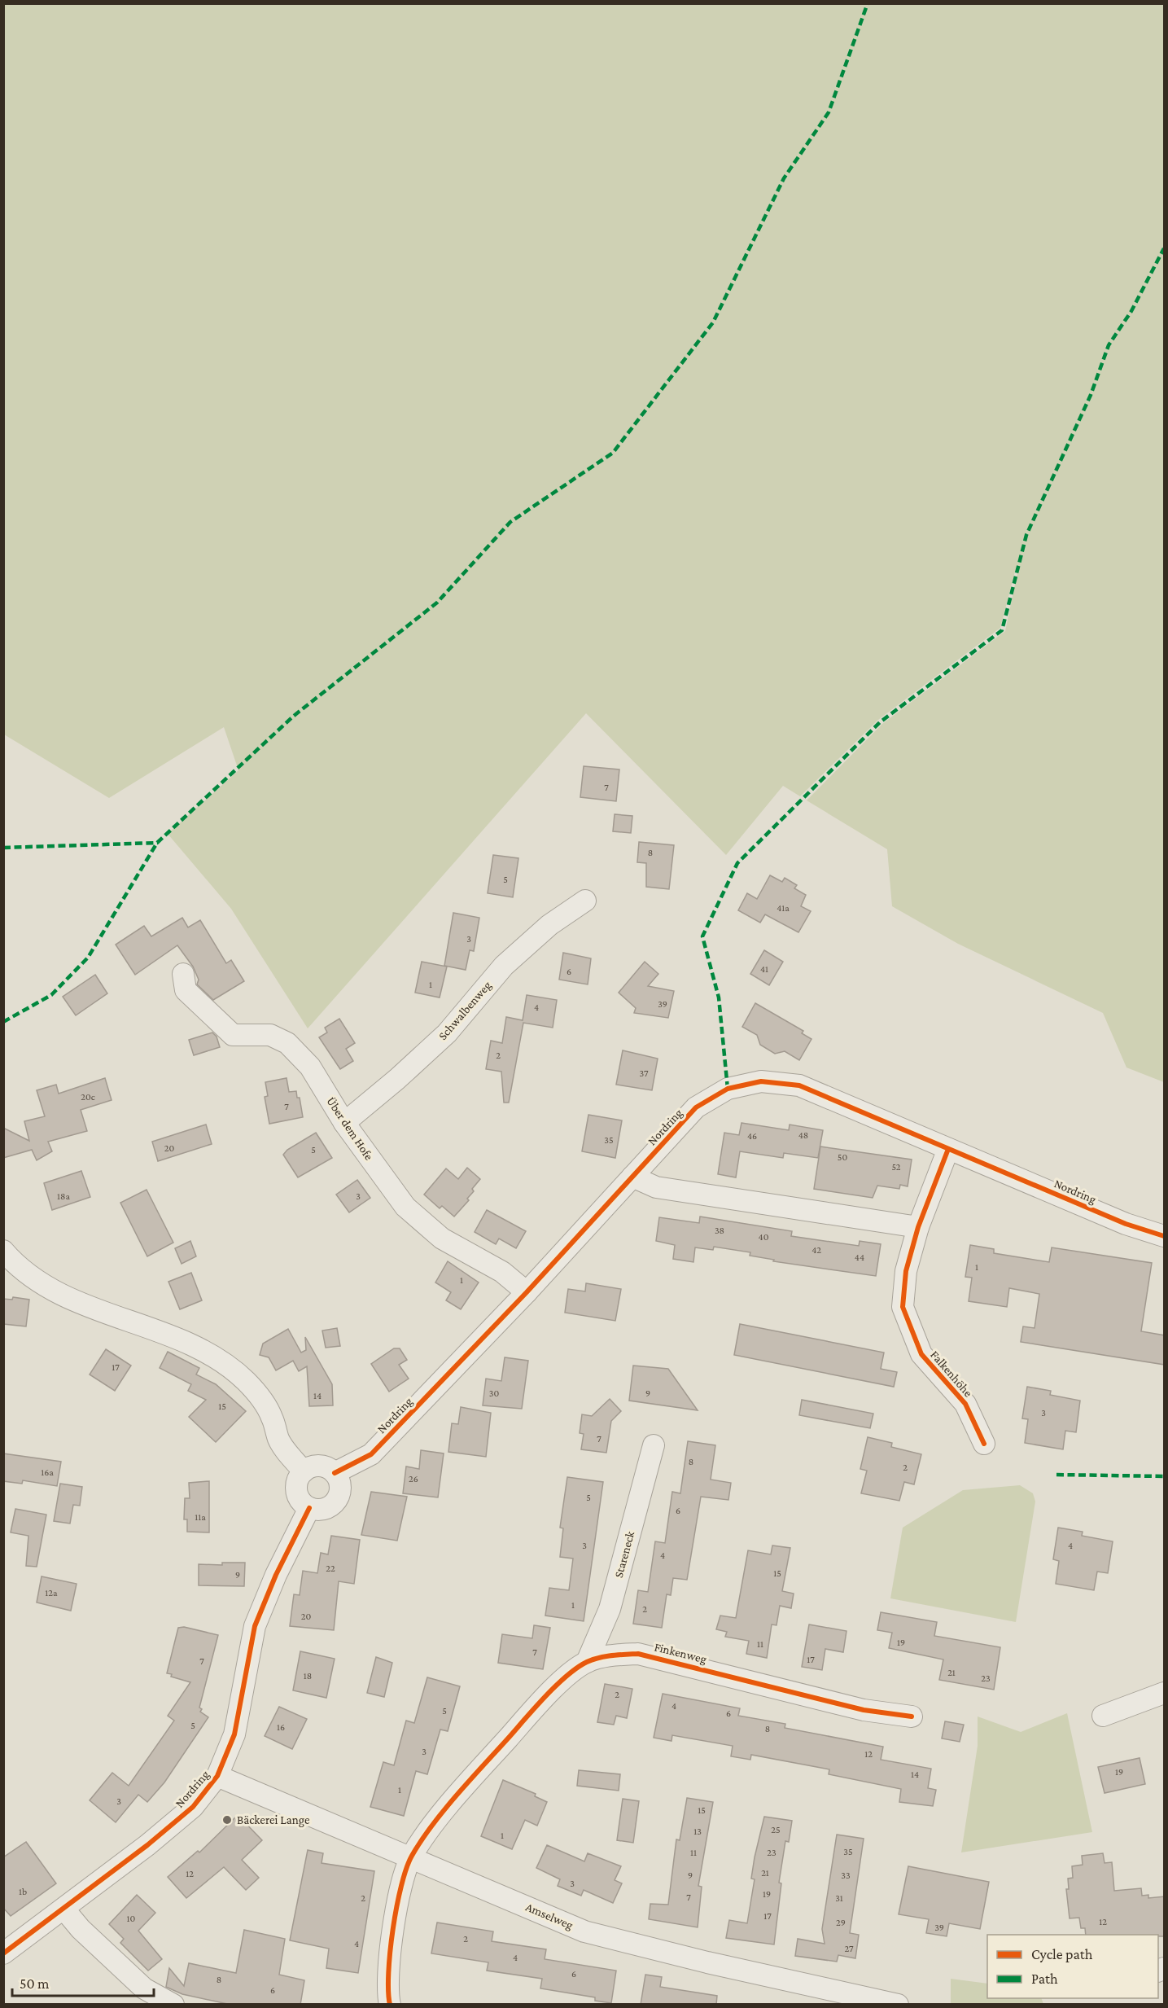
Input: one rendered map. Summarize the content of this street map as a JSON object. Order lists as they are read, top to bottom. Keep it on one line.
{"streets":{"street":["Schwalbenweg","Nordring","Über dem Hofe","Falkenhöhe","Stareneck","Finkenweg","Amselweg"]},"crossings":[["Schwalbenweg","Über dem Hofe"],["Nordring","Über dem Hofe"],["Nordring","Falkenhöhe"],["Nordring","Amselweg"],["Stareneck","Finkenweg"],["Finkenweg","Amselweg"]],"places":["Bäckerei Lange"],"house_numbers":["7","8","5","41a","3","41","6","1","39","4","2","37","20c","7","48","46","35","20","5","50","52","18a","3","38","40","42","44","1","1","17","30","9","14","15","3","7","8","2","16a","26","5","6","11a","3","4","4","22","15","9","12a","1","2","20","19","11","7","17","7","21","18","23","2","4","5","6","5","16","8","3","12","19","14","1","3","15","25","13","1","35","11","23","21","12","9","33","3","1b","19","7","2","31","17","10","12","29","39","2","4","27","4","6","8","6"],"legend":["Cycle path","Path"],"scale_bar":"50 m"}
